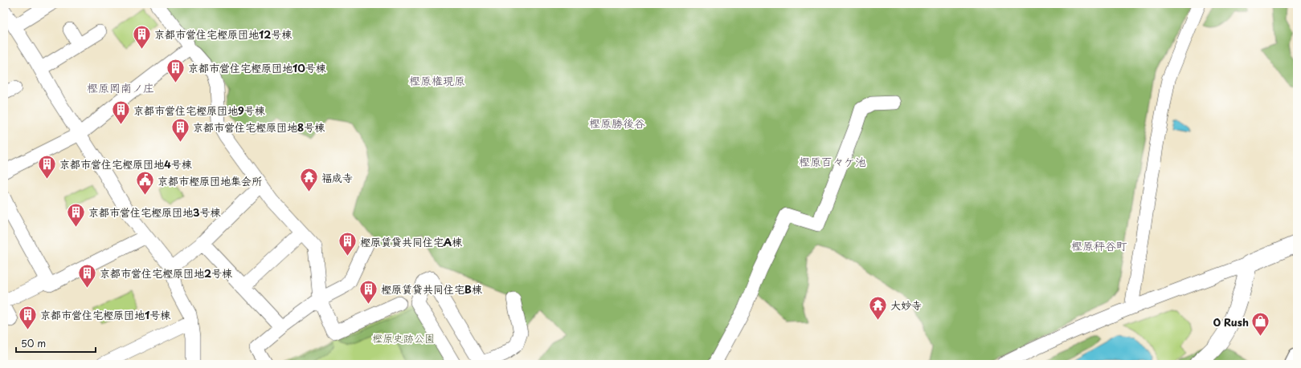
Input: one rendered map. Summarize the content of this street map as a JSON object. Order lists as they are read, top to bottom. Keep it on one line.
{"districts":["樫原権現原","樫原岡南ノ庄","樫原勝後谷","樫原百々ケ池","樫原秤谷町"],"parks":["樫原史跡公園"],"places":{"building":["京都市営住宅樫原団地12号棟","京都市営住宅樫原団地10号棟","京都市営住宅樫原団地9号棟","京都市営住宅樫原団地8号棟","京都市営住宅樫原団地4号棟","京都市営住宅樫原団地3号棟","樫原賃貸共同住宅A棟","京都市営住宅樫原団地2号棟","樫原賃貸共同住宅B棟","京都市営住宅樫原団地1号棟"],"temple":["福成寺","大妙寺"],"public building":["京都市樫原団地集会所"],"shop":["O Rush"]},"scale_bar":"50 m"}
